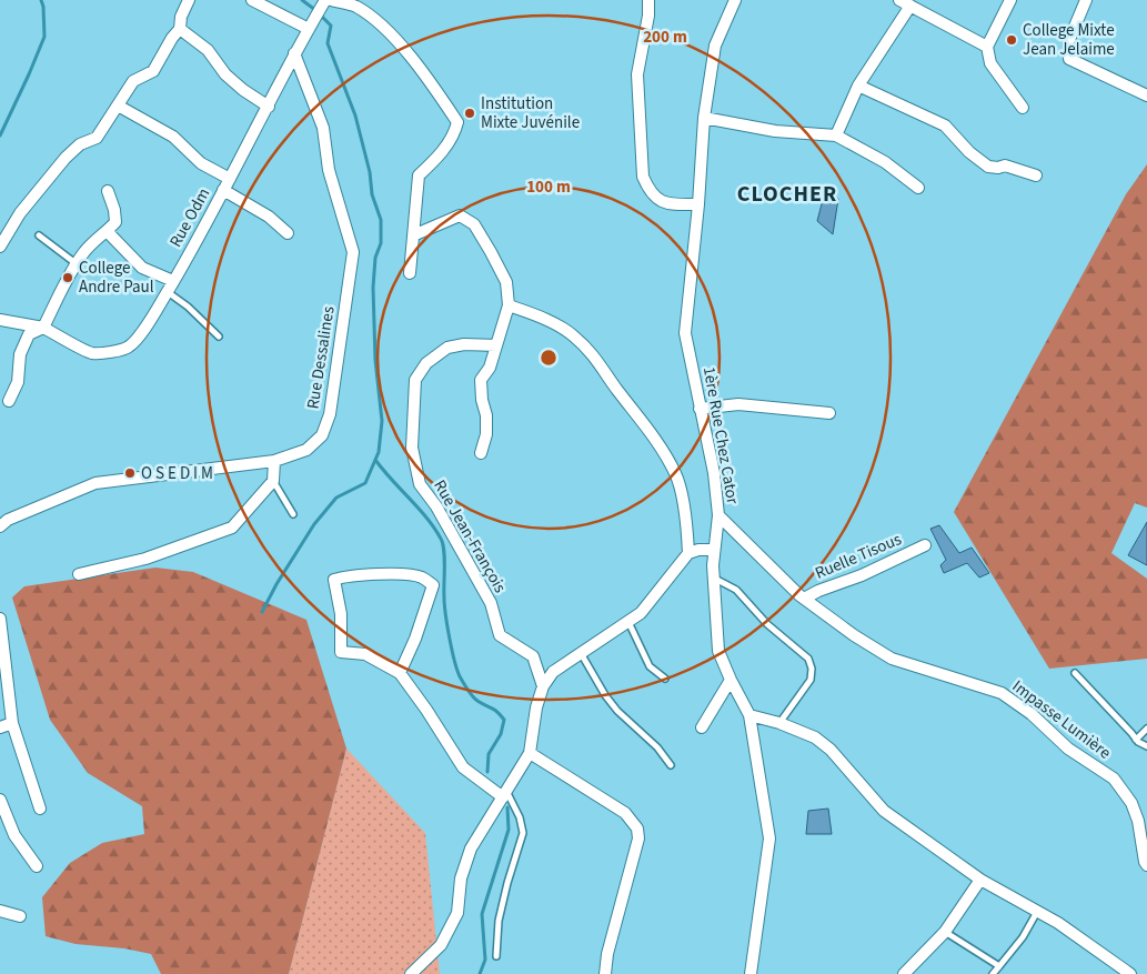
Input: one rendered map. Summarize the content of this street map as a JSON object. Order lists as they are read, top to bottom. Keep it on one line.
{"streets":{"street":["Rue Odm","Rue Dessalines","1ère Rue Chez Cator","Rue Jean-François","Ruelle Tisous","Impasse Lumière"]},"crossings":[["Rue Odm","Rue Dessalines"],["1ère Rue Chez Cator","Impasse Lumière"],["Ruelle Tisous","Impasse Lumière"]],"districts":["CLOCHER"],"places":["College Mixte Jean Jelaime","Institution Mixte Juvénile","College Andre Paul","O S E D I M"],"rings":["200 m","100 m"]}
